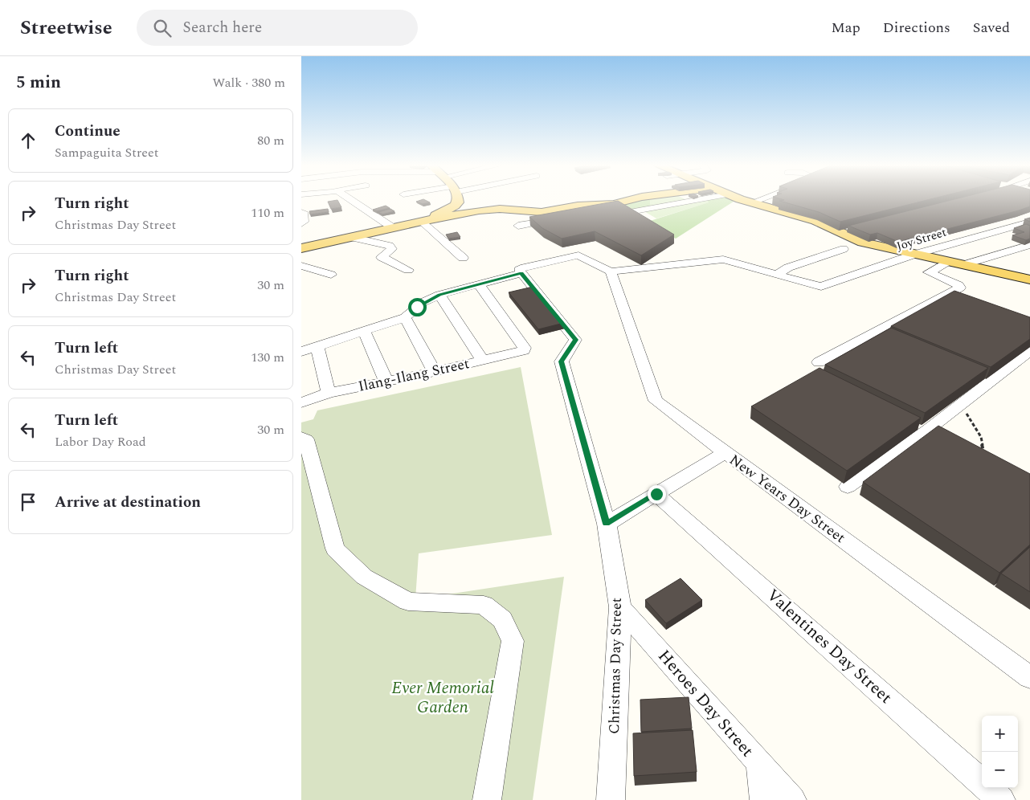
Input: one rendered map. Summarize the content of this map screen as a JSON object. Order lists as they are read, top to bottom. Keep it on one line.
{"streets":{"street":["Joy Street","Ilang-Ilang Street","New Years Day Street","Valentines Day Street","Christmas Day Street","Heroes Day Street"]},"crossings":[["Christmas Day Street","Heroes Day Street"]],"parks":["Ever Memorial Garden"],"page":{"header":"Streetwise","search":"Search here","nav":["Map","Directions","Saved"],"heading":["5 min","Walk · 380 m"],"list":[["Continue","Sampaguita Street","80 m"],["Turn right","Christmas Day Street","110 m"],["Turn right","Christmas Day Street","30 m"],["Turn left","Christmas Day Street","130 m"],["Turn left","Labor Day Road","30 m"],"Arrive at destination"],"map_buttons":["+","−"]}}
